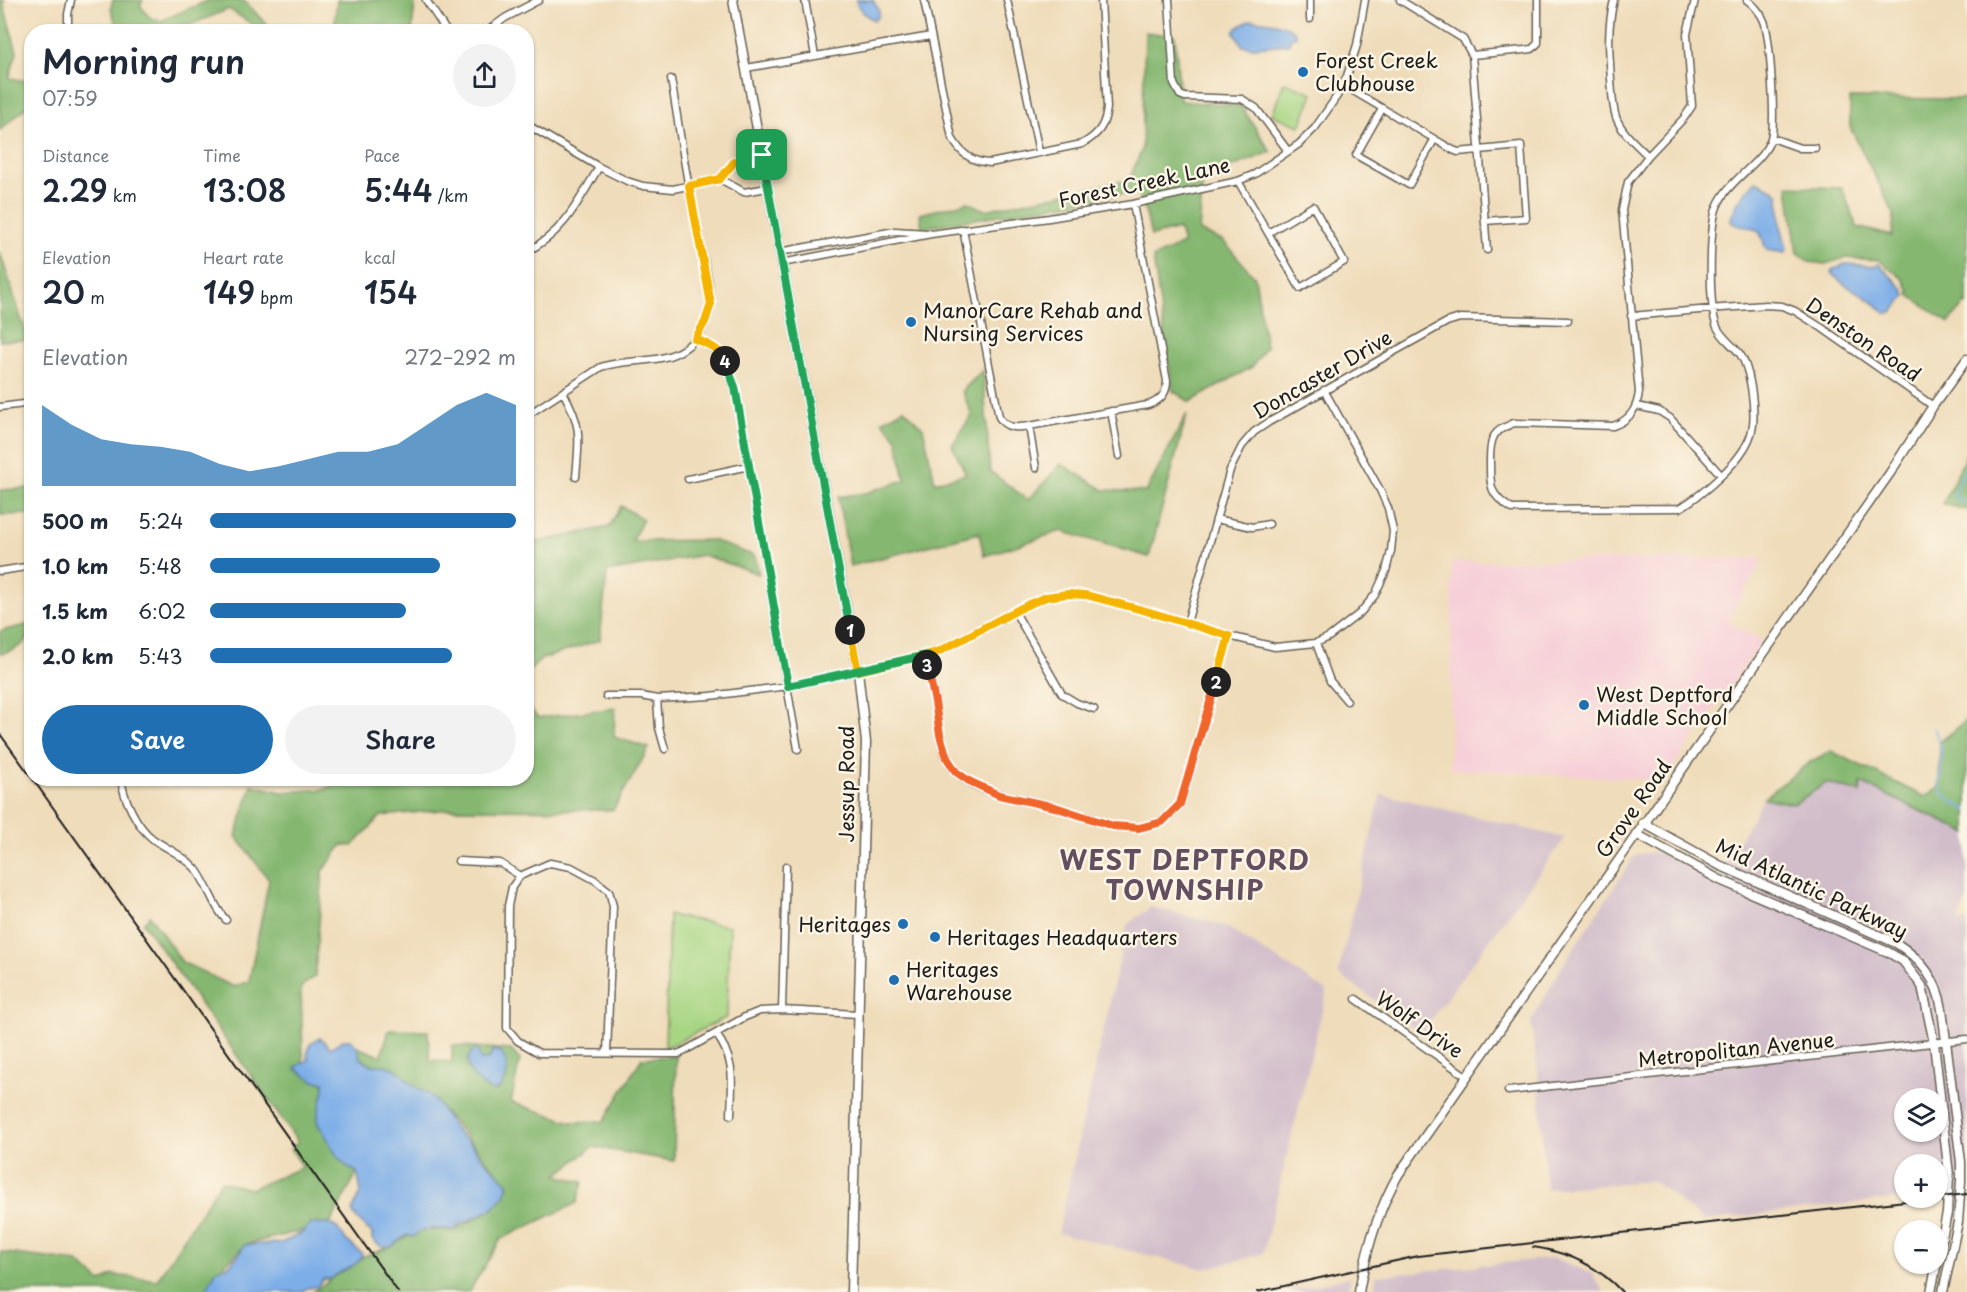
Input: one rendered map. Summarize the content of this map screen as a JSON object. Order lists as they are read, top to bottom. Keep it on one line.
{"streets":{"street":["Forest Creek Lane","Denston Road","Doncaster Drive","Jessup Road","Grove Road","Mid Atlantic Parkway","Wolf Drive","Metropolitan Avenue"]},"crossings":[["Forest Creek Lane","Jessup Road"],["Denston Road","Grove Road"],["Grove Road","Mid Atlantic Parkway"],["Grove Road","Wolf Drive"],["Mid Atlantic Parkway","Metropolitan Avenue"]],"districts":["WEST DEPTFORD TOWNSHIP"],"places":["Forest Creek Clubhouse","ManorCare Rehab and Nursing Services","West Deptford Middle School","Heritages","Heritages Headquarters","Heritages Warehouse"],"page":{"heading":["Morning run","07:59"],"stats":[["Distance","2.29 km"],["Time","13:08"],["Pace","5:44 /km"],["Elevation","20 m"],["Heart rate","149 bpm"],["kcal","154"]],"chart":["Elevation","272–292 m"],"pins":["4","1","3","2"],"list":[{"name":"500 m","note":"5:24"},{"name":"1.0 km","note":"5:48"},{"name":"1.5 km","note":"6:02"},{"name":"2.0 km","note":"5:43"}],"buttons":["Save","Share"],"map_buttons":["+","−"]}}
